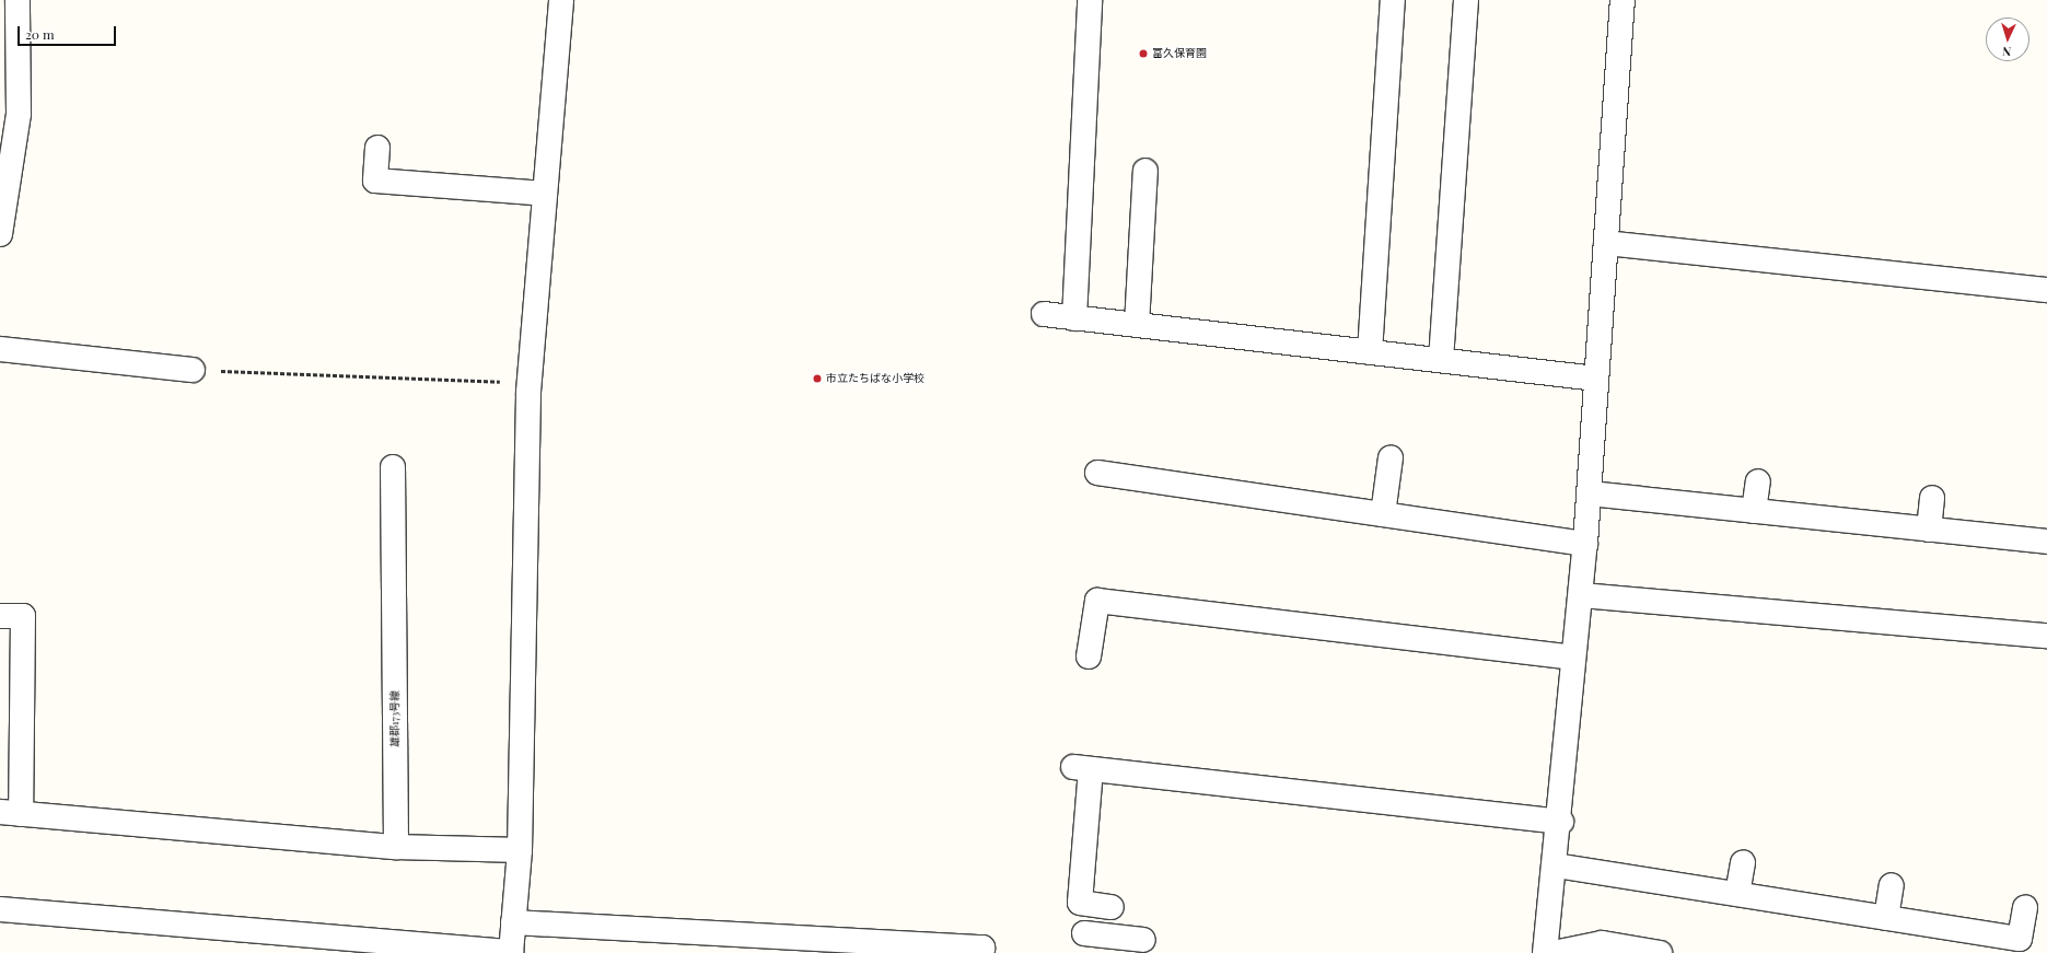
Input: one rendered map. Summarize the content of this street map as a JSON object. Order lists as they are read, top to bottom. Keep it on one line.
{"streets":{"street":["雄郡173号線"]},"places":["富久保育園","市立たちばな小学校"],"scale_bar":"20 m","north":"bottom"}
